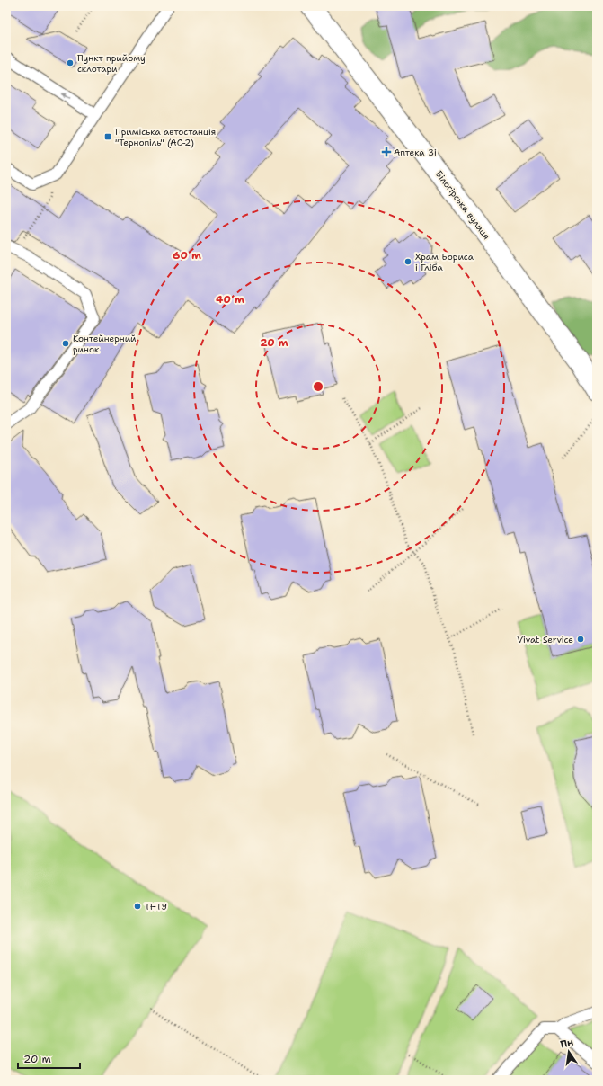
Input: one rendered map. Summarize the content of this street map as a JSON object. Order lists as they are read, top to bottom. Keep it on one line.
{"streets":{"street":["Білогірська вулиця"]},"places":{"other":["Пункт прийому склотари","Храм Бориса і Гліба","Контейнерний ринок","Vivat Service","ТНТУ"],"transit":["Приміська автостанція \"Тернопіль\" (АС-2)"],"health":["Аптека 3і"]},"scale_bar":"20 m","north":"top","rings":["60 m","40 m","20 m"]}
